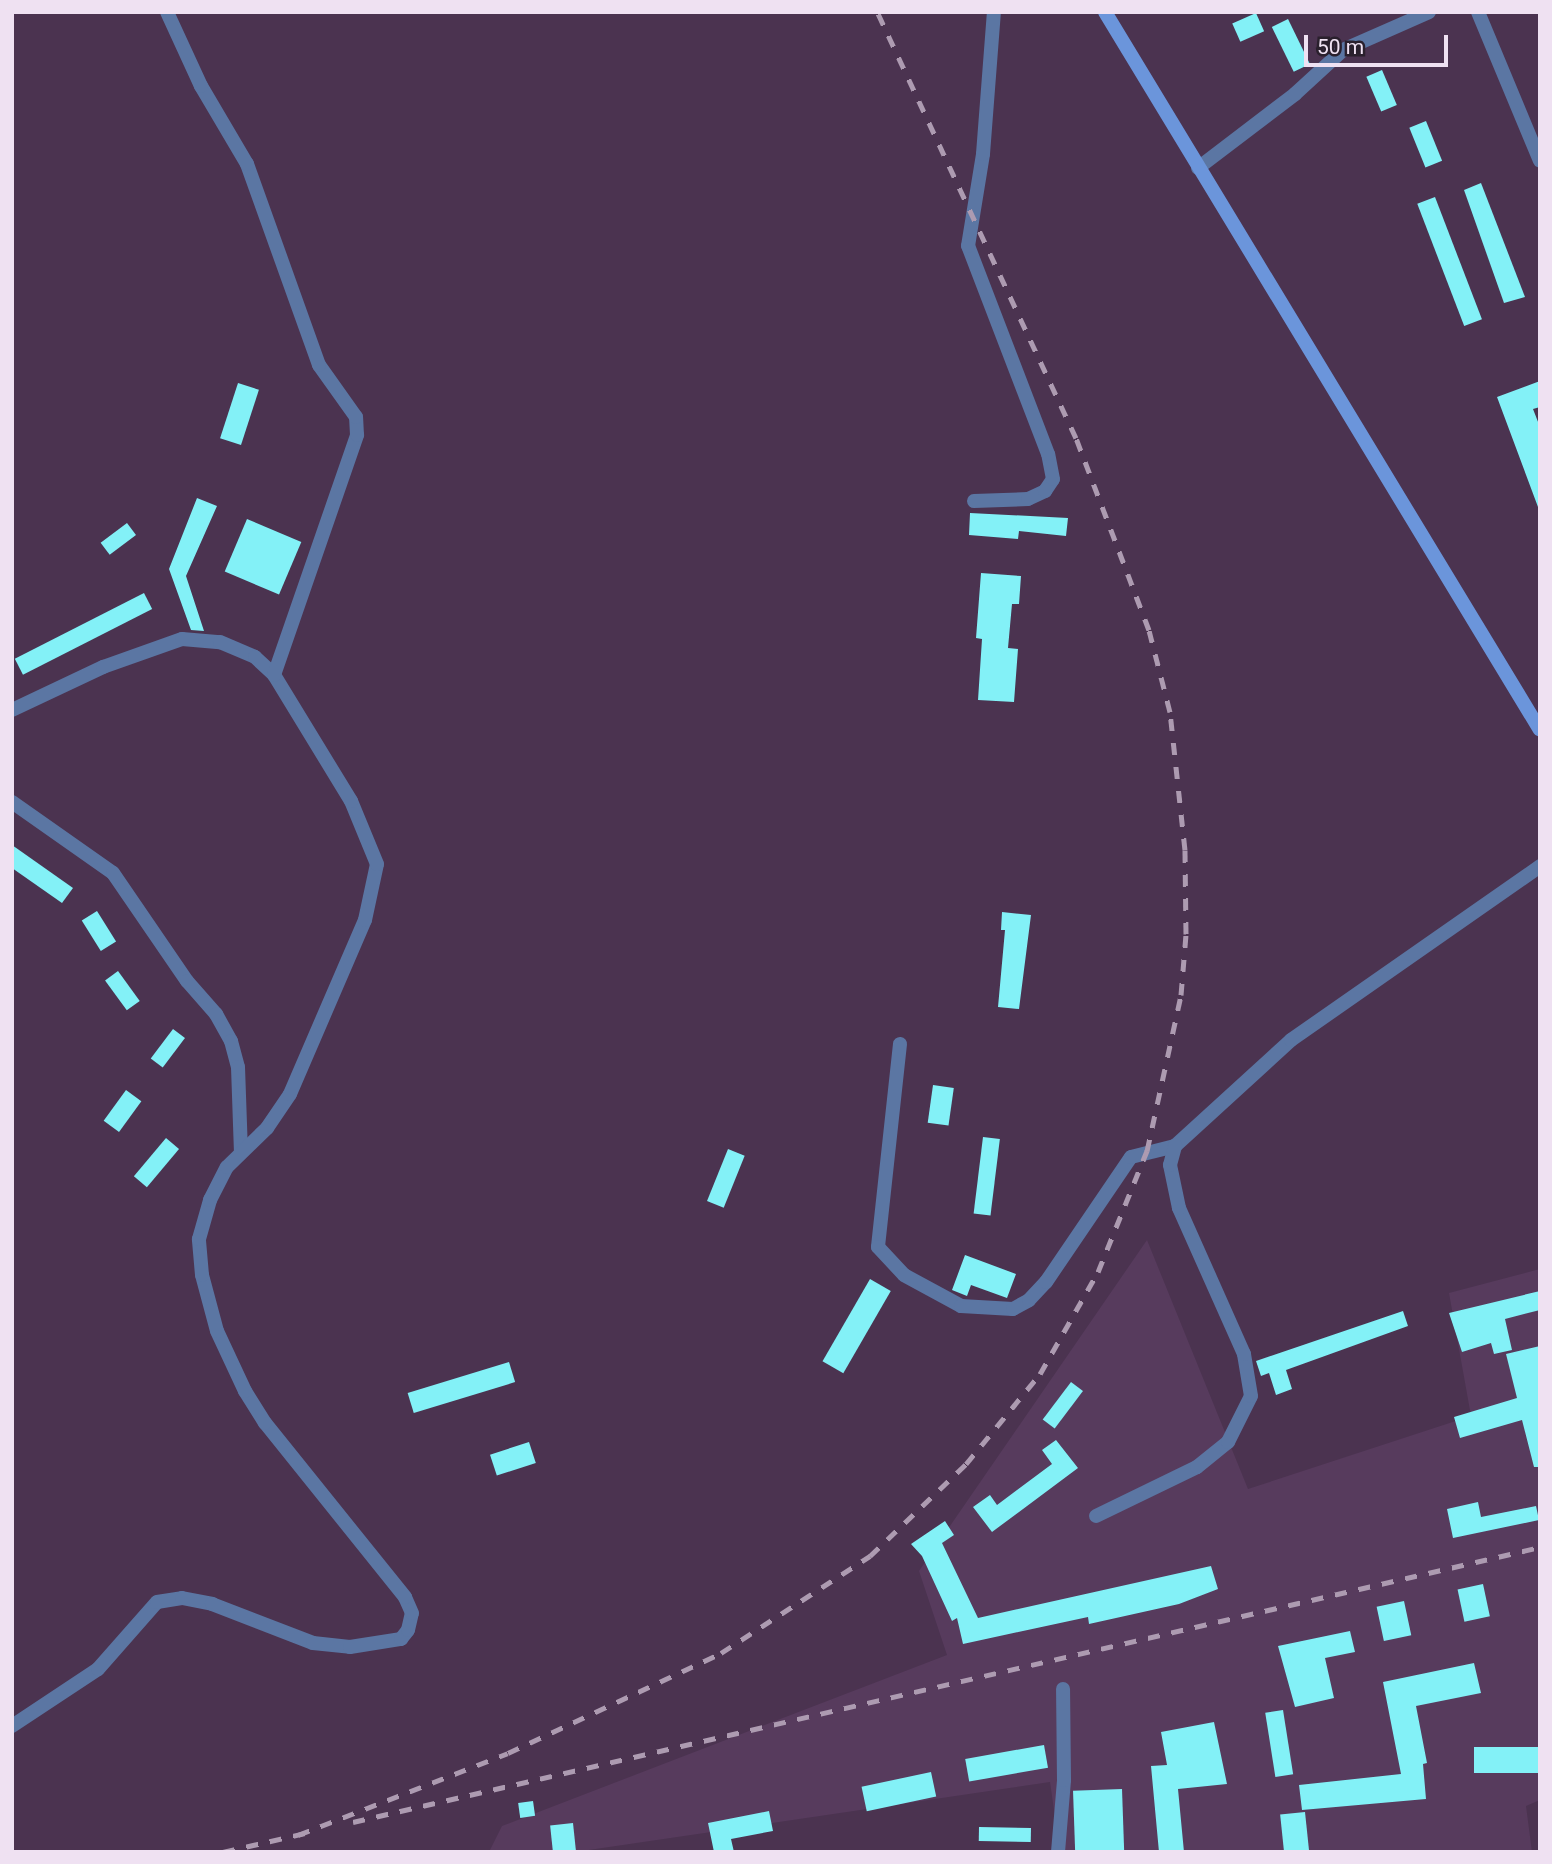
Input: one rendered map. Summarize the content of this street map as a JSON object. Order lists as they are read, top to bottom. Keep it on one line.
{"scale_bar":"50 m"}
